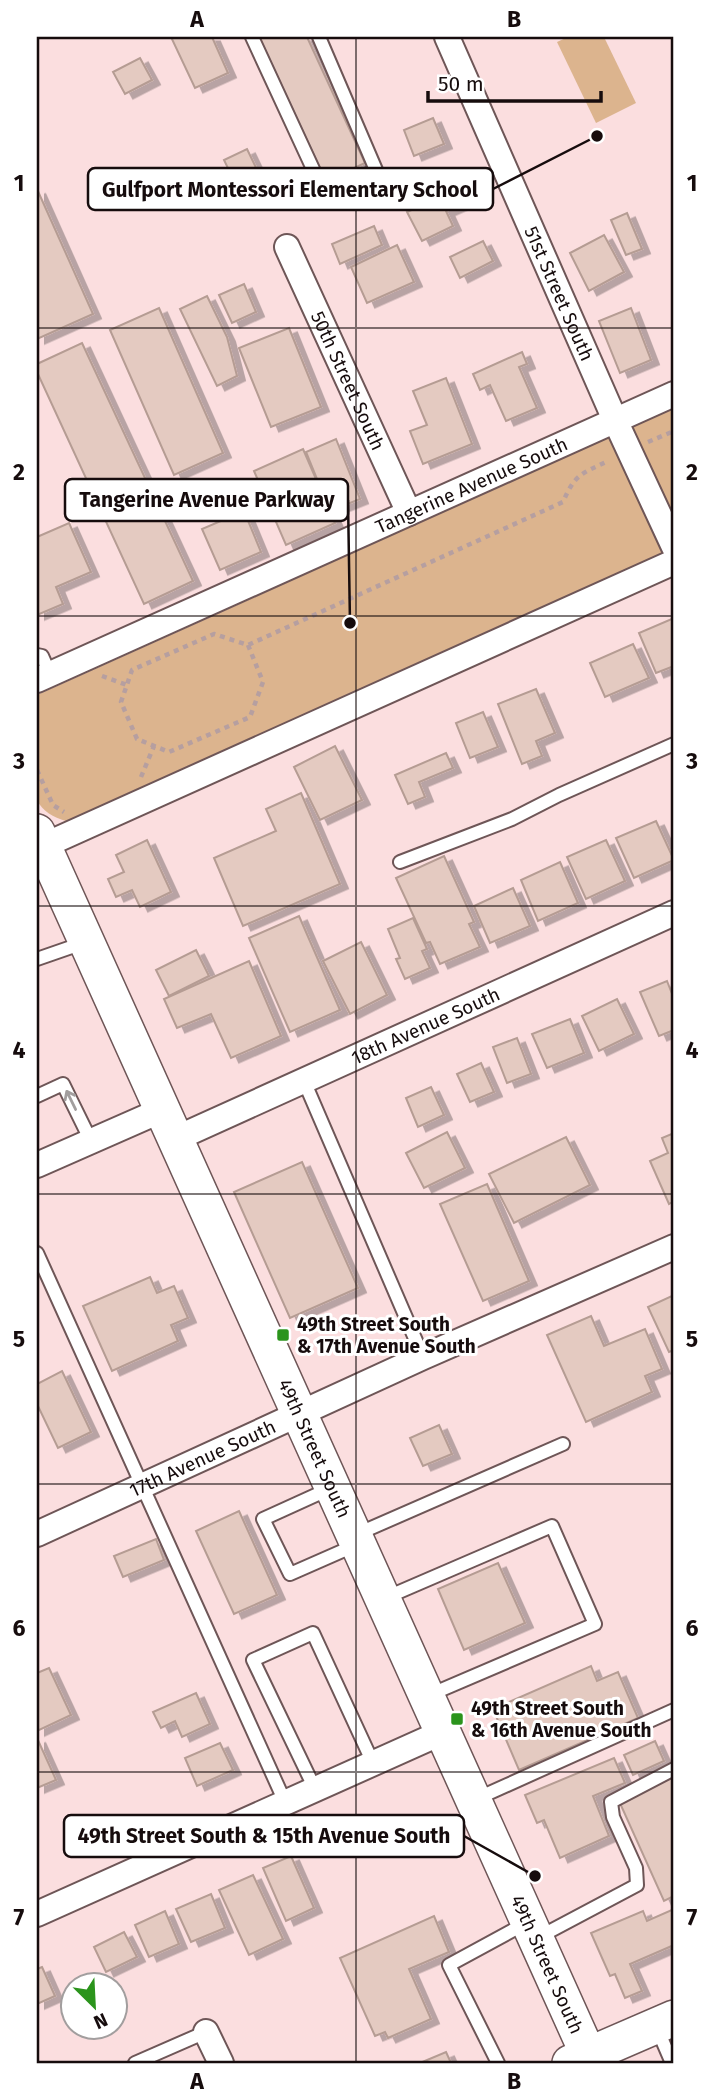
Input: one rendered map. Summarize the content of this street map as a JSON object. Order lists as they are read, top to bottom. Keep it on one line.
{"streets":{"main road":["49th Street South"],"street":["51st Street South","50th Street South","Tangerine Avenue South","18th Avenue South","17th Avenue South"]},"crossings":[["51st Street South","Tangerine Avenue South"],["50th Street South","Tangerine Avenue South"],["18th Avenue South","49th Street South"],["49th Street South","17th Avenue South"]],"places":{"other":["Gulfport Montessori Elementary School","Tangerine Avenue Parkway","49th Street South & 15th Avenue South"],"transit":["49th Street South & 17th Avenue South","49th Street South & 16th Avenue South"]},"scale_bar":"50 m","north":"bottom right","grid":{"columns":["A","B"],"rows":["1","2","3","4","5","6","7"]}}
